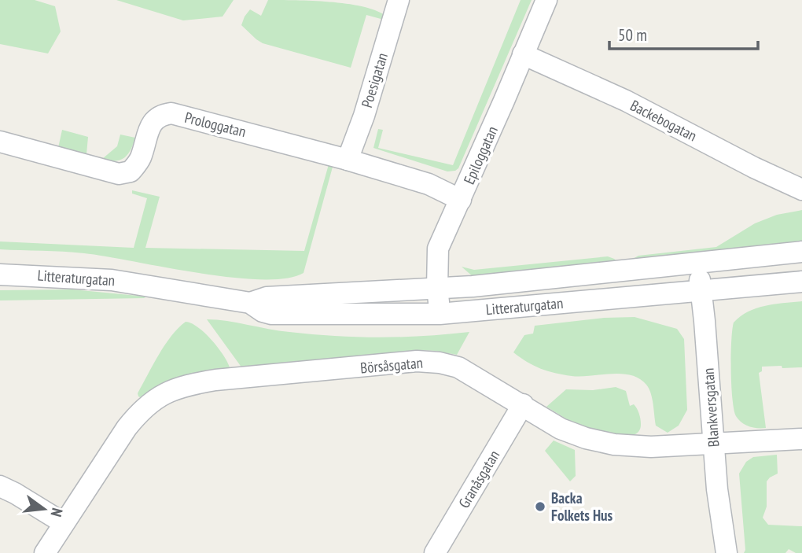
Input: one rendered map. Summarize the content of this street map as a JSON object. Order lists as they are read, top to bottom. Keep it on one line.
{"streets":{"street":["Poesigatan","Backebogatan","Prologgatan","Epiloggatan","Litteraturgatan","Börsåsgatan","Blankversgatan","Granåsgatan"]},"crossings":[["Poesigatan","Prologgatan"],["Backebogatan","Epiloggatan"],["Prologgatan","Epiloggatan"],["Epiloggatan","Litteraturgatan"],["Litteraturgatan","Blankversgatan"],["Börsåsgatan","Blankversgatan"],["Börsåsgatan","Granåsgatan"]],"places":["Backa Folkets Hus"],"scale_bar":"50 m","north":"right"}
